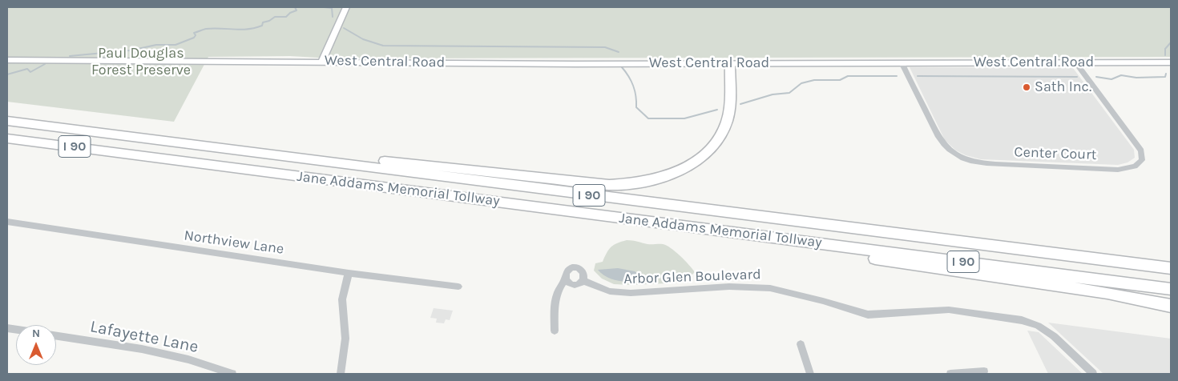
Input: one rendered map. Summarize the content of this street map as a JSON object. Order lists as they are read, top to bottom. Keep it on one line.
{"streets":{"highway":["I 90","Jane Addams Memorial Tollway"],"street":["West Central Road","Center Court","Northview Lane","Arbor Glen Boulevard","Lafayette Lane"]},"crossings":[["West Central Road","Center Court"]],"parks":["Paul Douglas Forest Preserve"],"places":["Sath Inc."],"north":"top"}
